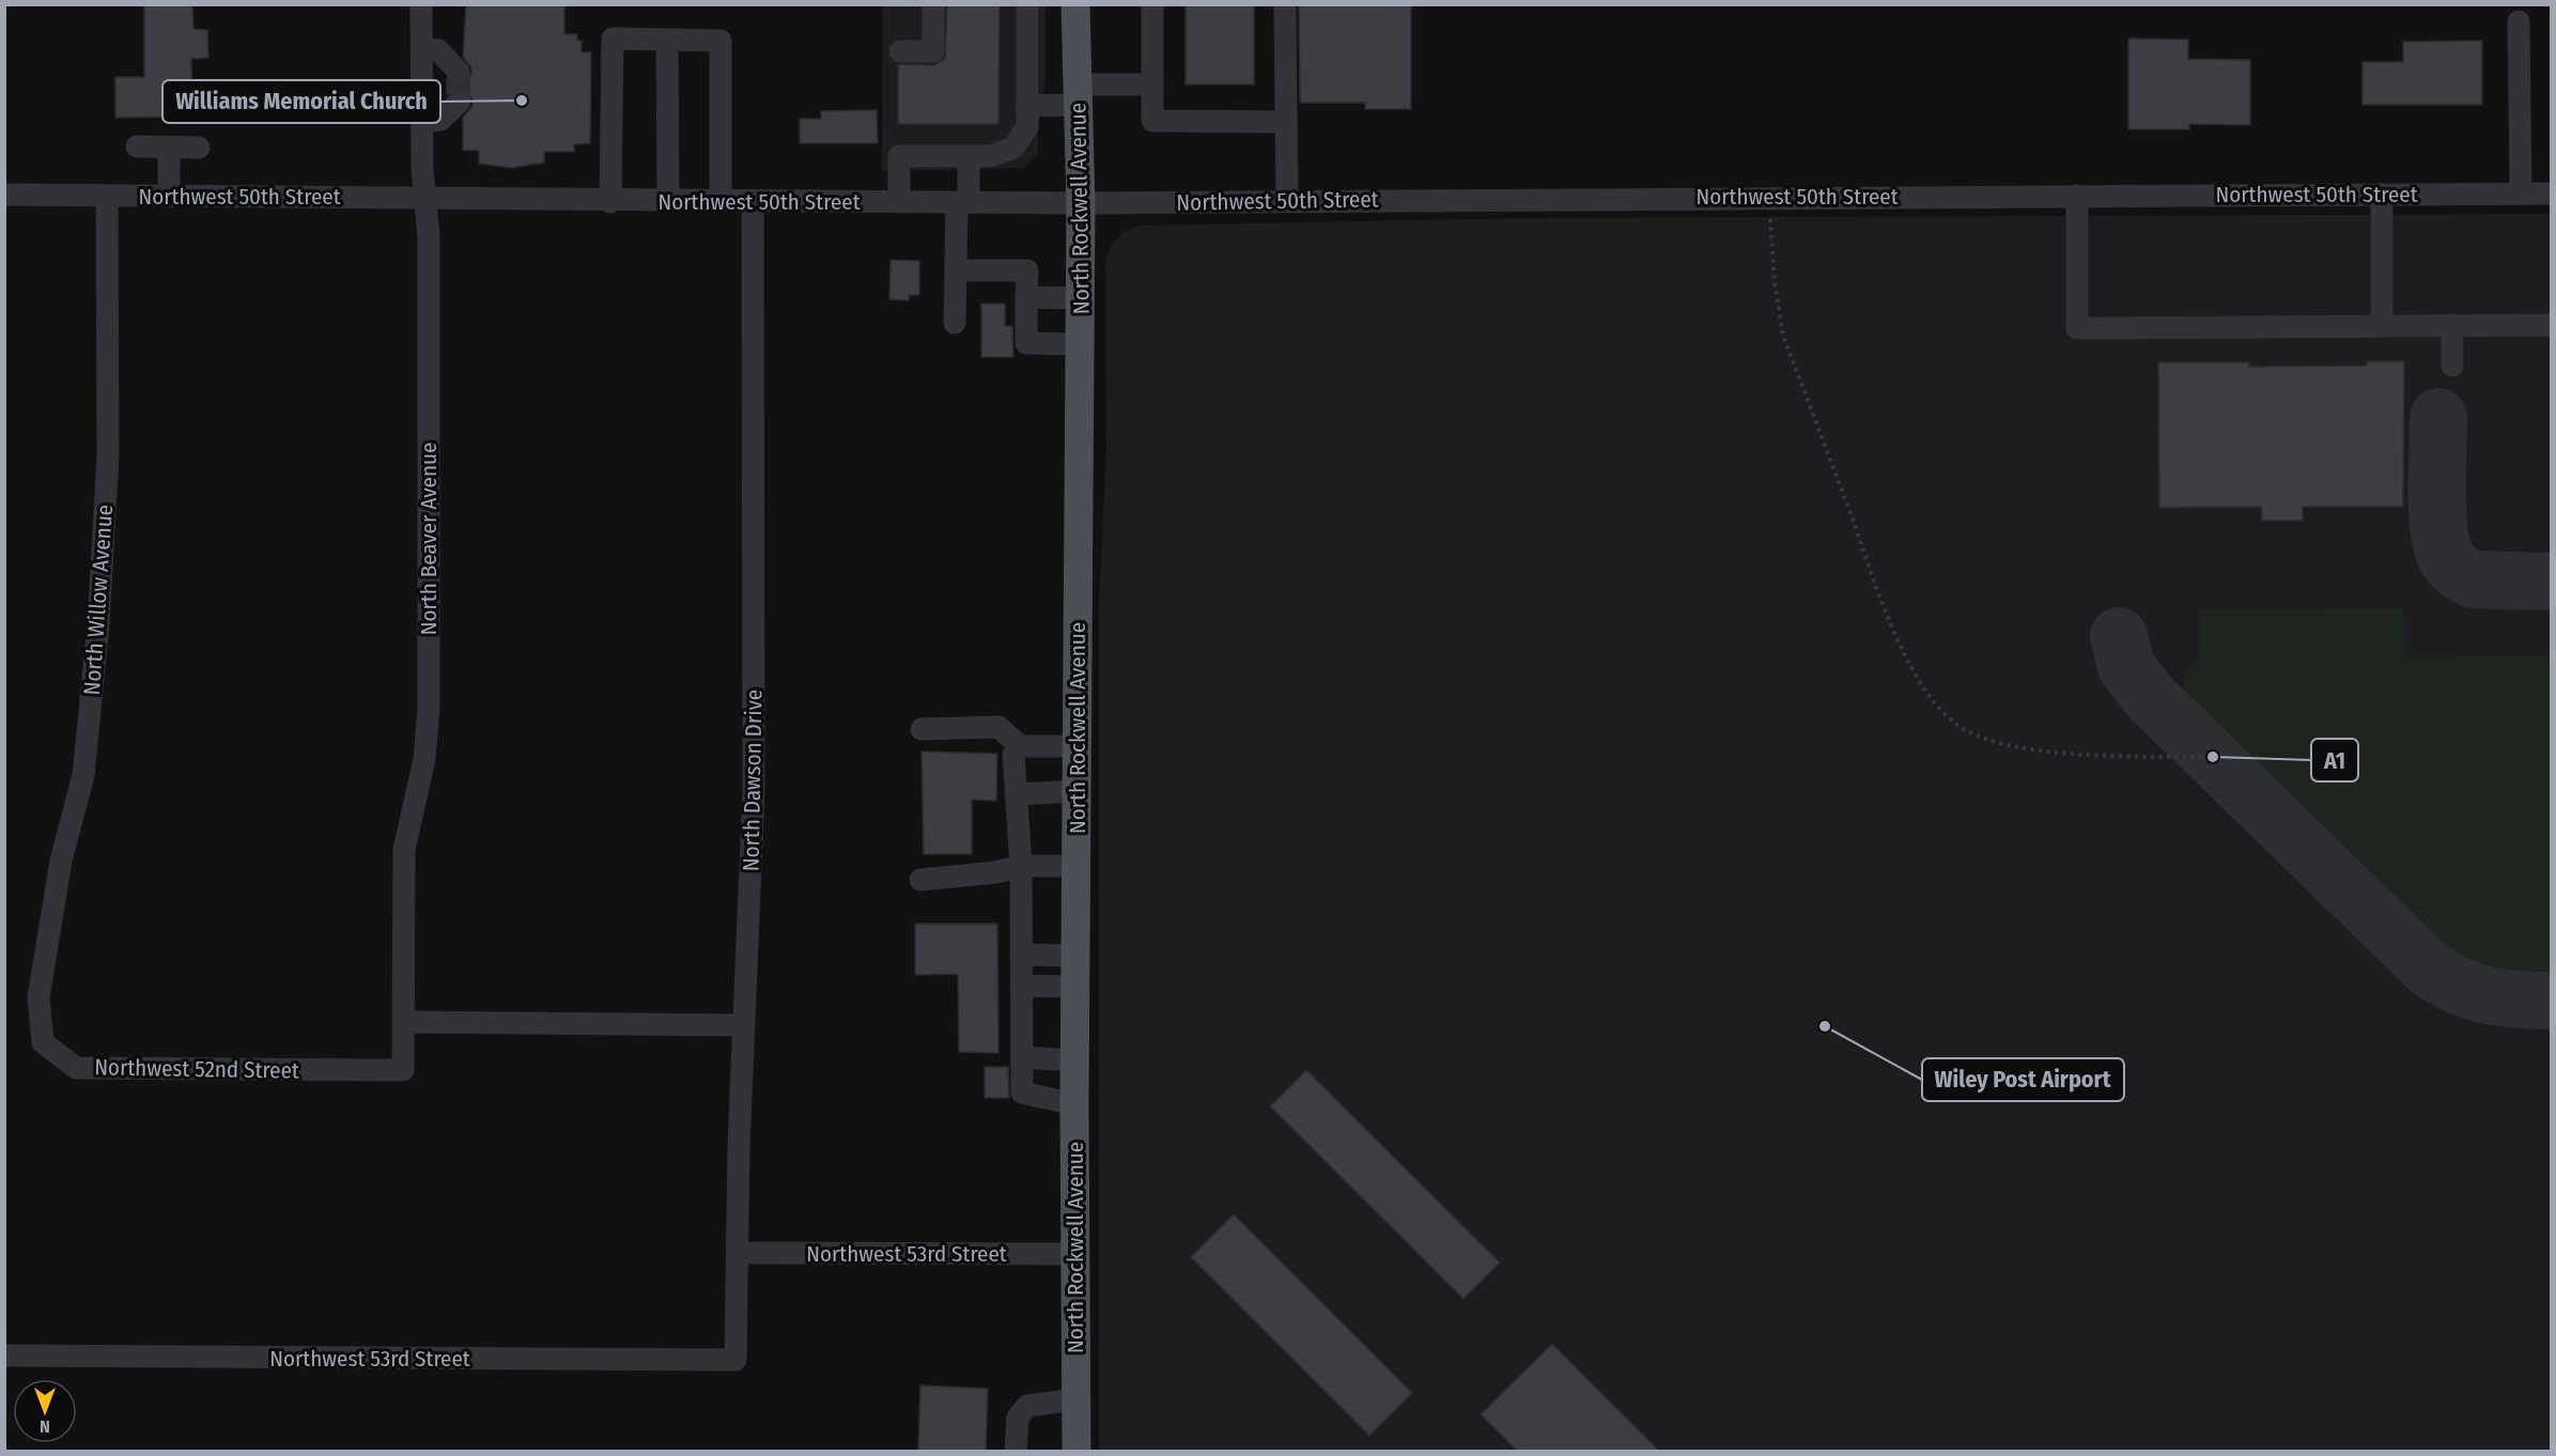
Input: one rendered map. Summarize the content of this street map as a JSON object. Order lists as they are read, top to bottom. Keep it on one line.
{"streets":{"main road":["North Rockwell Avenue"],"street":["Northwest 50th Street","North Beaver Avenue","North Willow Avenue","North Dawson Drive","Northwest 52nd Street","Northwest 53rd Street"]},"crossings":[["Northwest 50th Street","North Rockwell Avenue"],["Northwest 50th Street","North Beaver Avenue"],["Northwest 50th Street","North Willow Avenue"],["Northwest 50th Street","North Dawson Drive"],["North Rockwell Avenue","Northwest 53rd Street"],["North Beaver Avenue","Northwest 52nd Street"],["North Willow Avenue","Northwest 52nd Street"],["North Dawson Drive","Northwest 53rd Street"]],"places":["Williams Memorial Church","A1","Wiley Post Airport"],"north":"bottom"}
